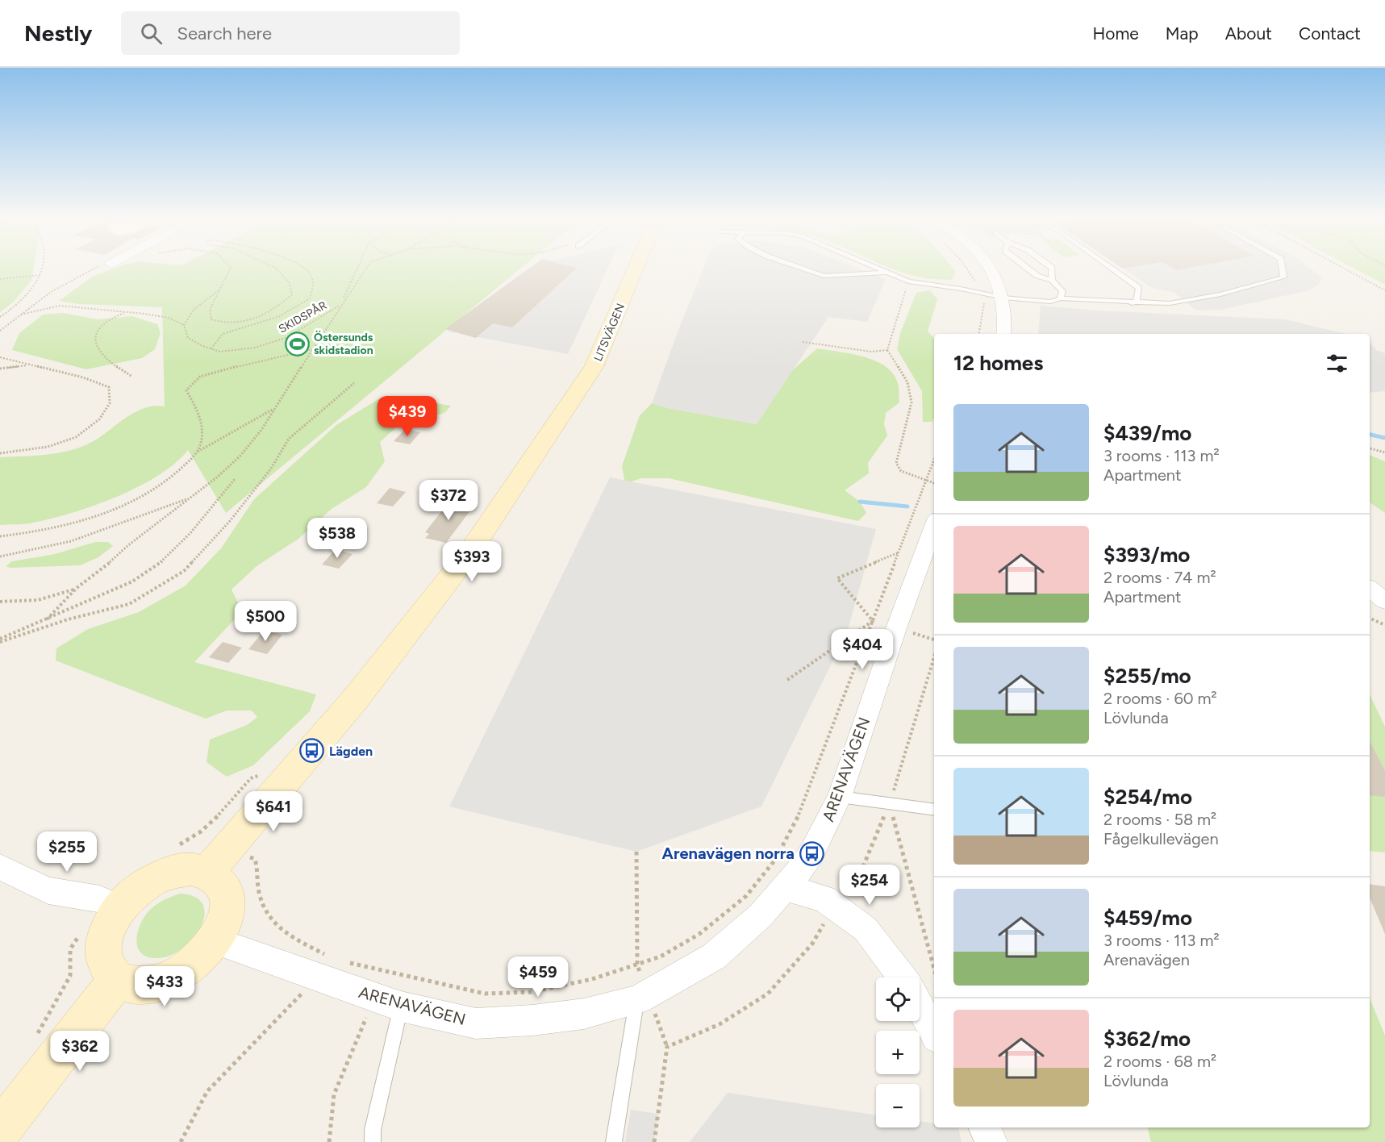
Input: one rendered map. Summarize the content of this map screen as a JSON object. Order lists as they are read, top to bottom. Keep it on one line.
{"streets":{"main road":["LITSVÄGEN"],"street":["ARENAVÄGEN"],"path":["SKIDSPÅR"]},"crossings":[["LITSVÄGEN","ARENAVÄGEN"]],"places":{"sports":["Östersunds skidstadion"],"bus stop":["Lägden","Arenavägen norra"]},"page":{"header":"Nestly","search":"Search here","nav":["Home","Map","About","Contact"],"heading":"12 homes","list":[{"name":"$439/mo","note":"3 rooms · 113 m² · Apartment"},{"name":"$393/mo","note":"2 rooms · 74 m² · Apartment"},{"name":"$255/mo","note":"2 rooms · 60 m² · Lövlunda"},{"name":"$254/mo","note":"2 rooms · 58 m² · Fågelkullevägen"},{"name":"$459/mo","note":"3 rooms · 113 m² · Arenavägen"},{"name":"$362/mo","note":"2 rooms · 68 m² · Lövlunda"}],"price":["$439","$372","$538","$393","$500","$404","$641","$255","$254","$459","$433","$362"],"map_buttons":["+","−"]}}
